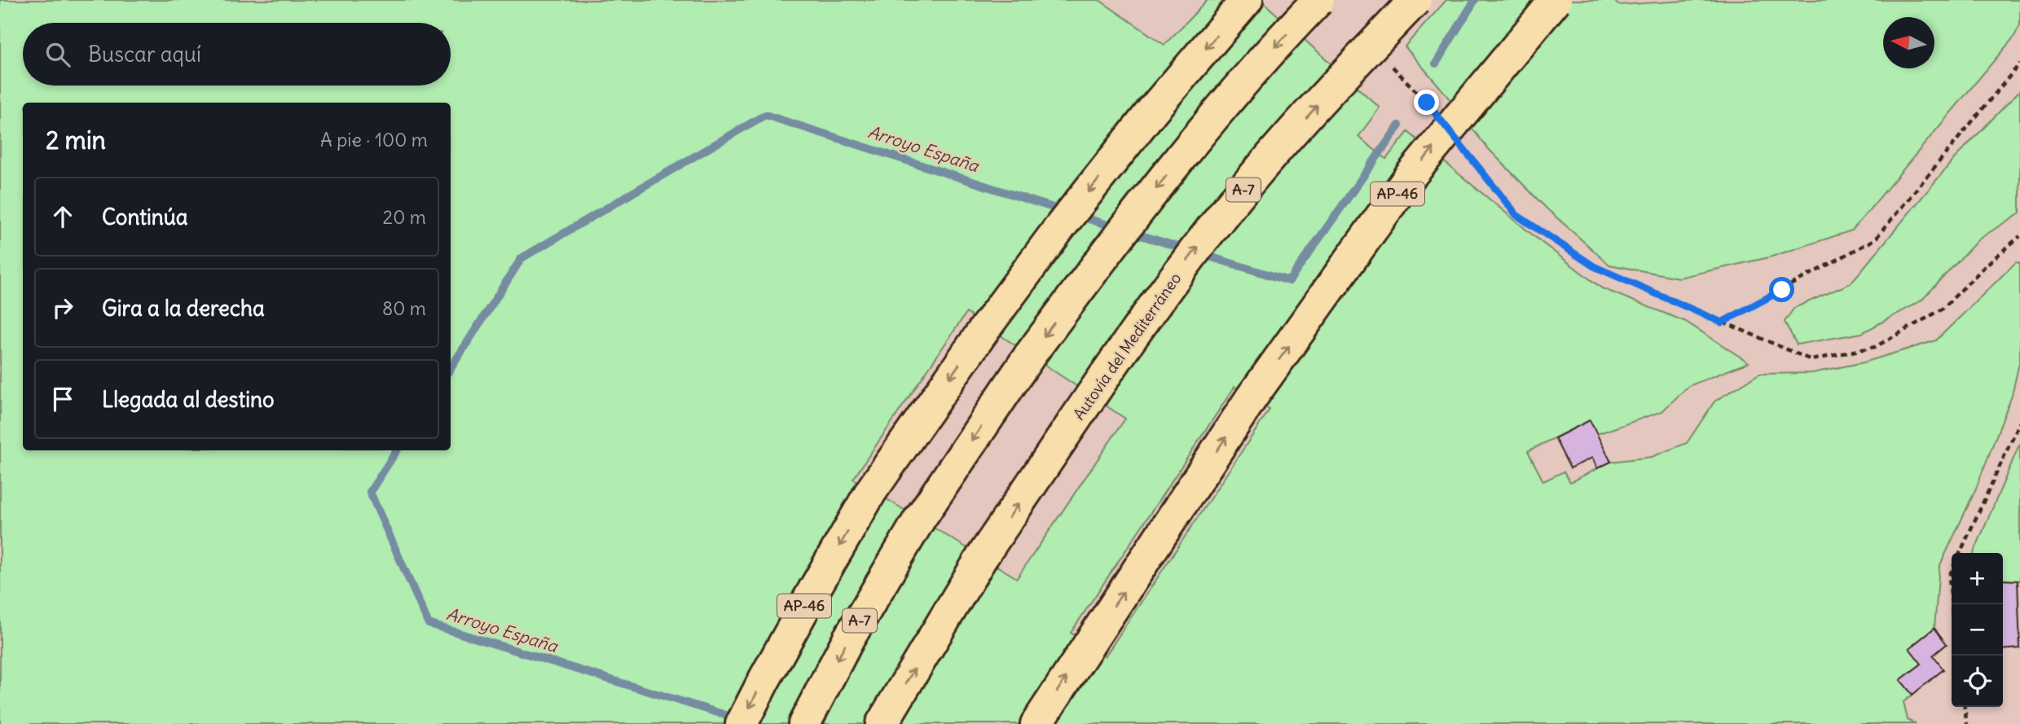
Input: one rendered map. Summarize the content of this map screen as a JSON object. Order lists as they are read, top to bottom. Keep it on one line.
{"streets":{"highway":["A-7","AP-46","Autovía del Mediterráneo"]},"water":["Arroyo España"],"north":"left","page":{"search":"Buscar aquí","heading":["2 min","A pie · 100 m"],"list":[["Continúa","20 m"],["Gira a la derecha","80 m"],"Llegada al destino"],"map_buttons":["+","−"]}}
